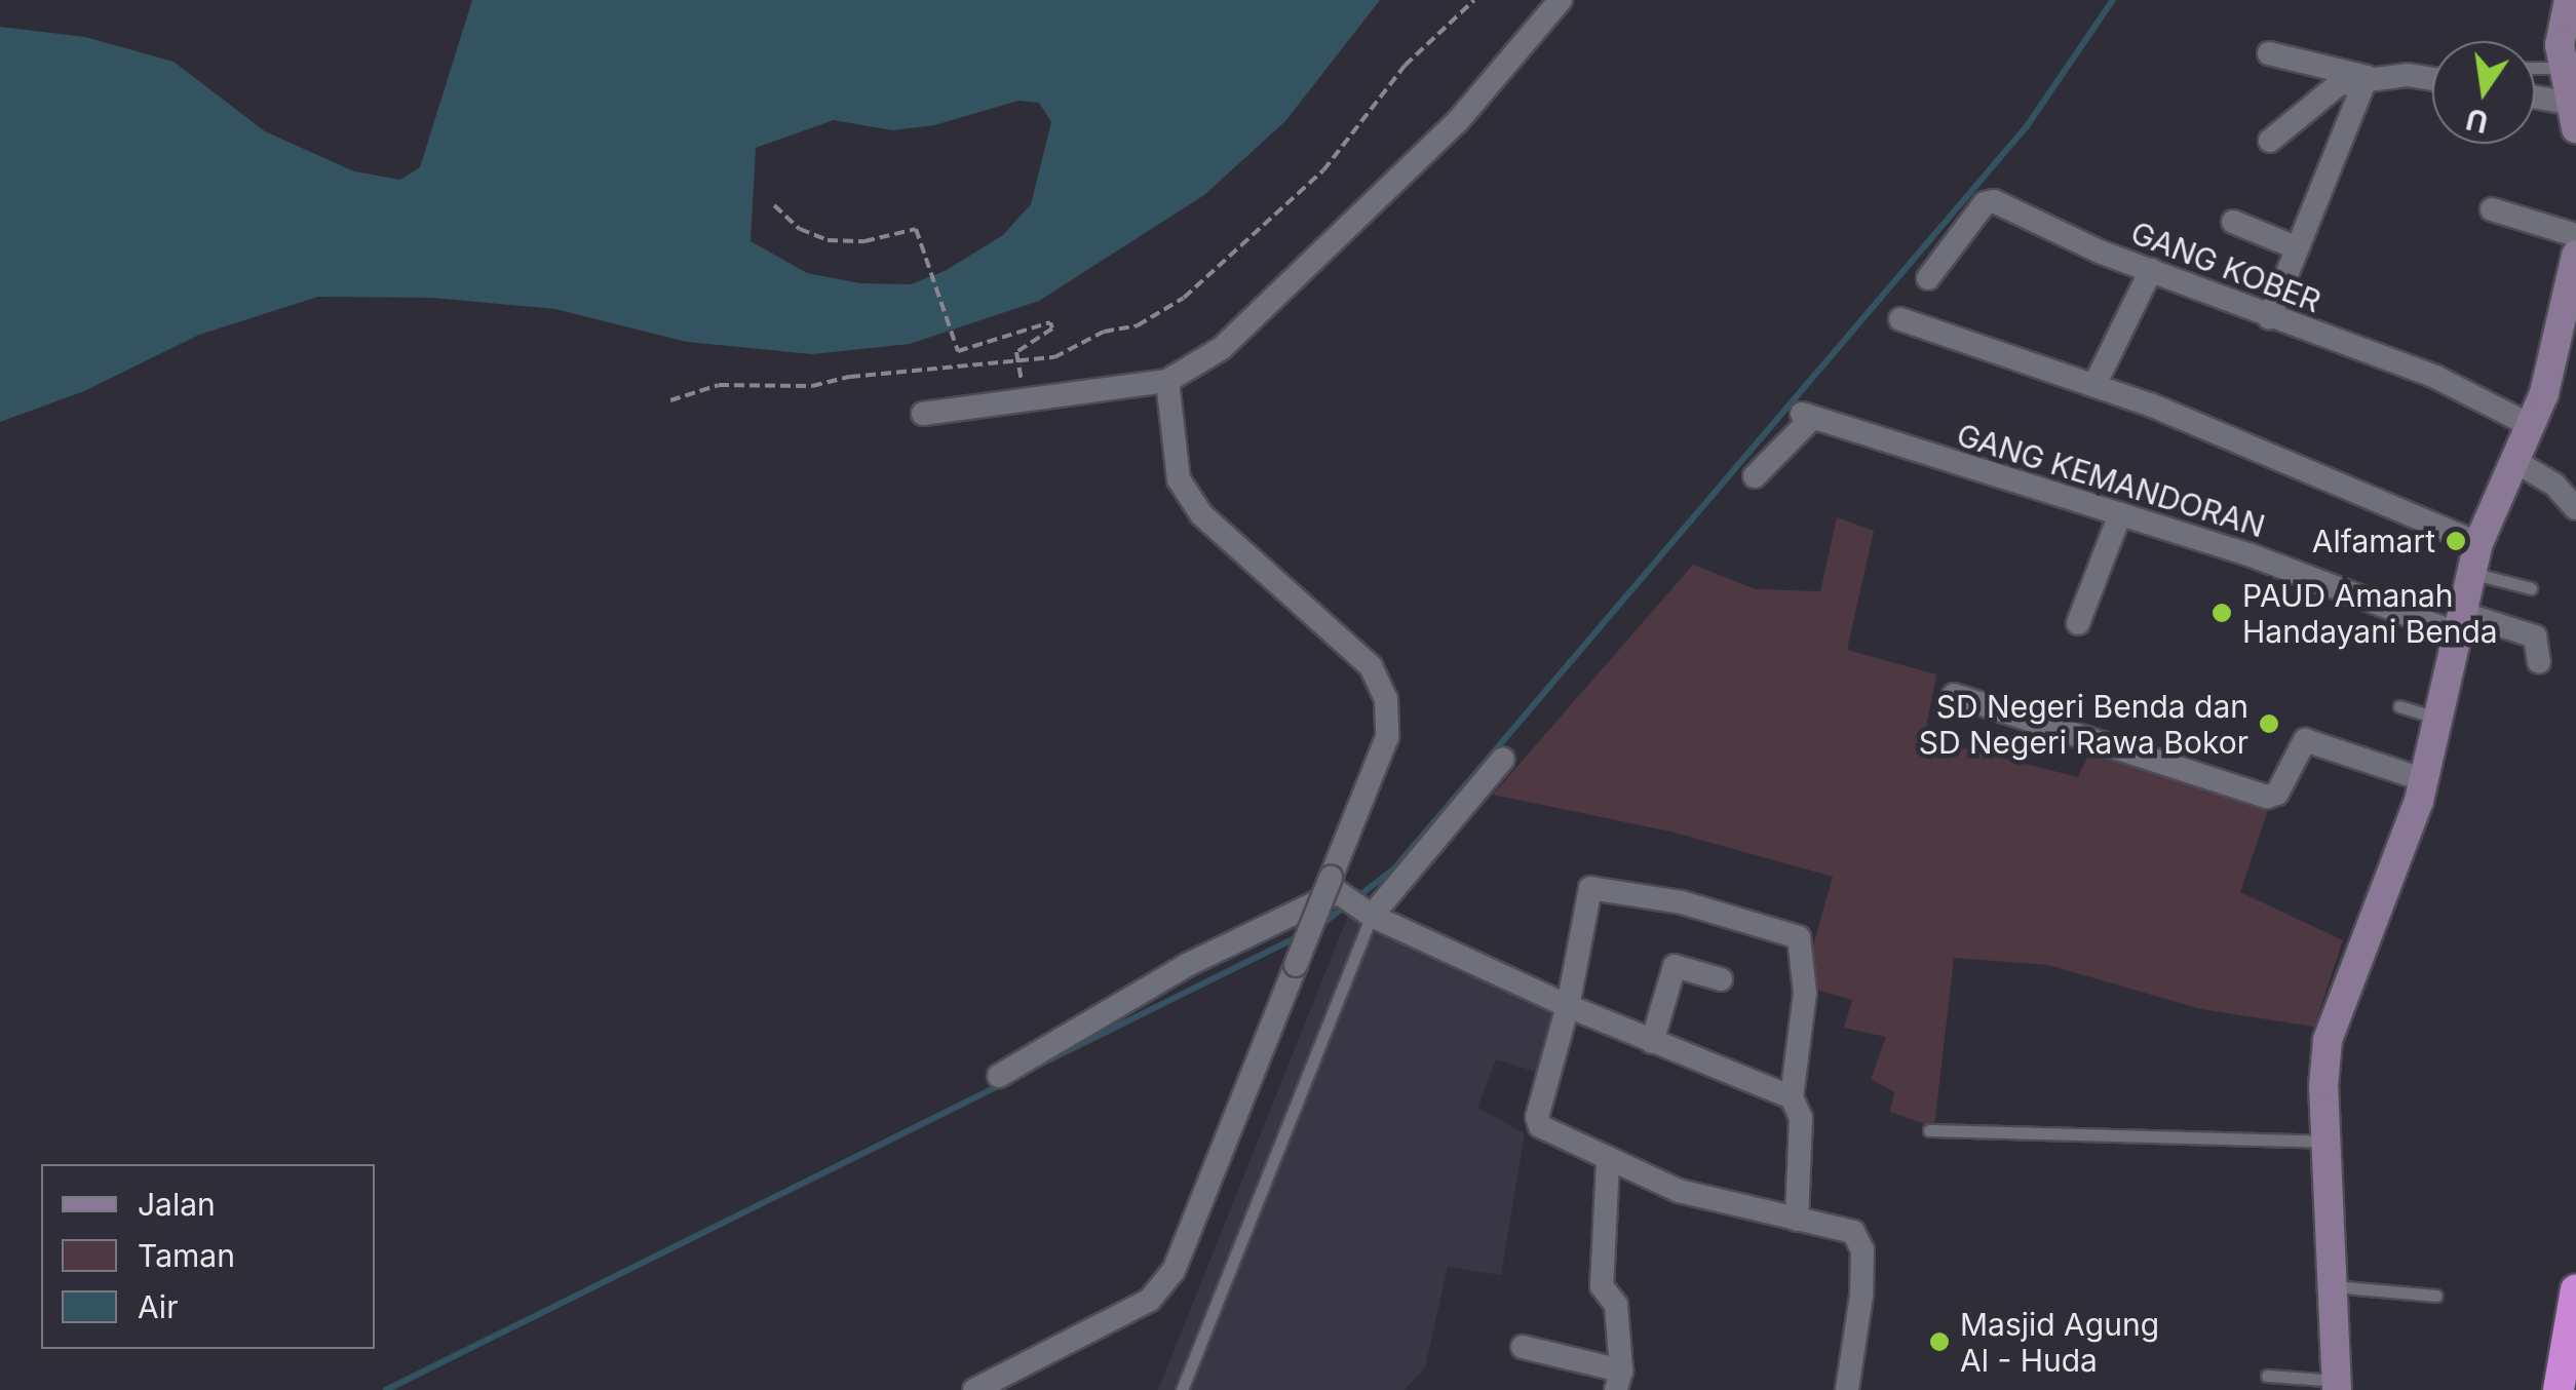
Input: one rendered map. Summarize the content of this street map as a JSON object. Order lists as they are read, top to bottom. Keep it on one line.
{"streets":{"street":["GANG KOBER","GANG KEMANDORAN"]},"places":["Alfamart","PAUD Amanah Handayani Benda","SD Negeri Benda dan SD Negeri Rawa Bokor","Masjid Agung Al - Huda"],"legend":["Jalan","Taman","Air"],"north":"bottom"}
